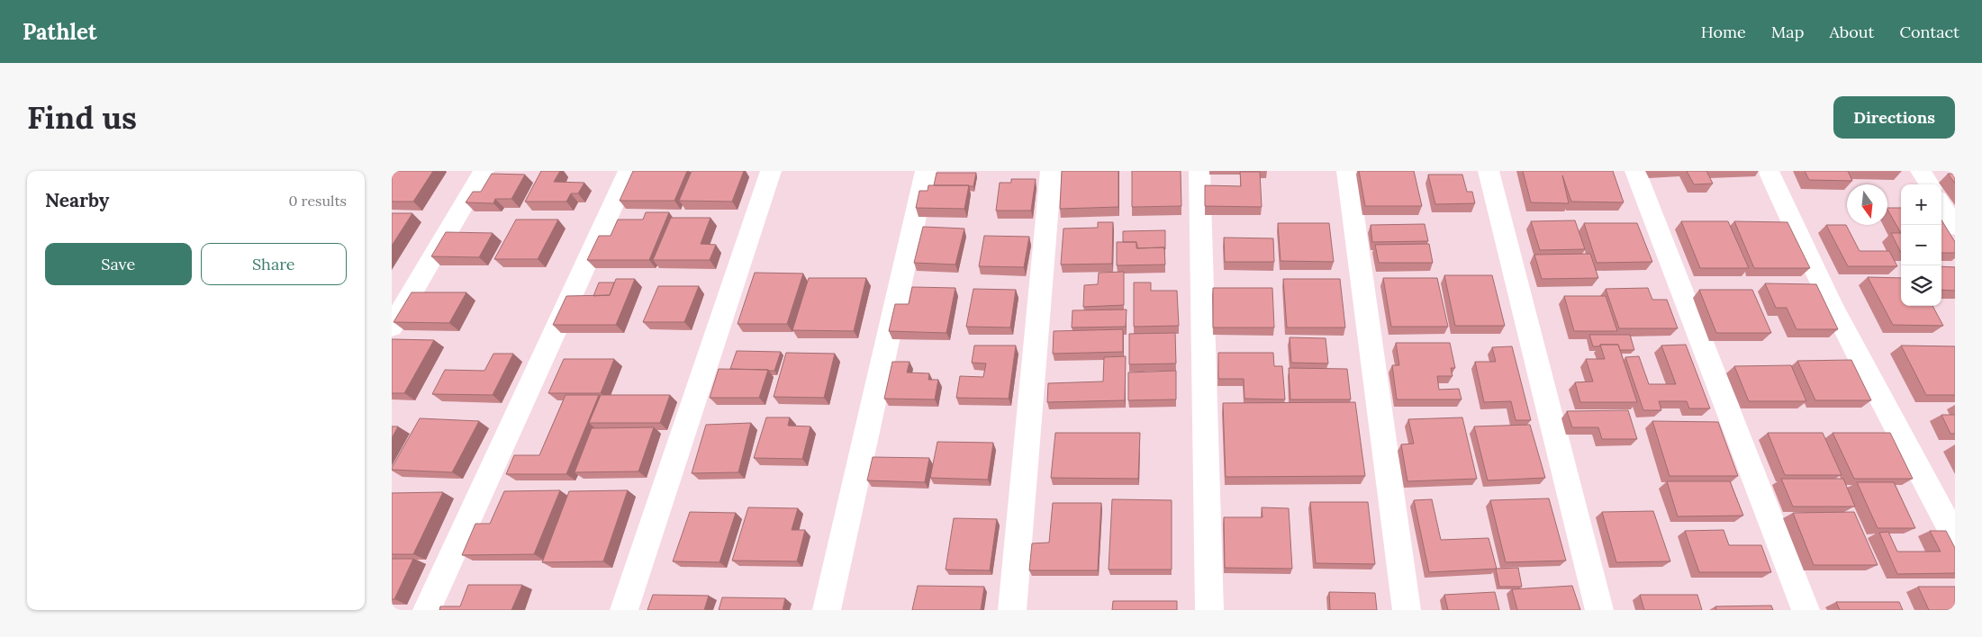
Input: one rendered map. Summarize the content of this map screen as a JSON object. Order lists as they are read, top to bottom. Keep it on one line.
{"north":"bottom","page":{"header":"Pathlet","nav":["Home","Map","About","Contact"],"buttons":["Directions",["Save","Share"]],"title":"Find us","heading":["Nearby","0 results"],"map_buttons":["+","−"]}}
